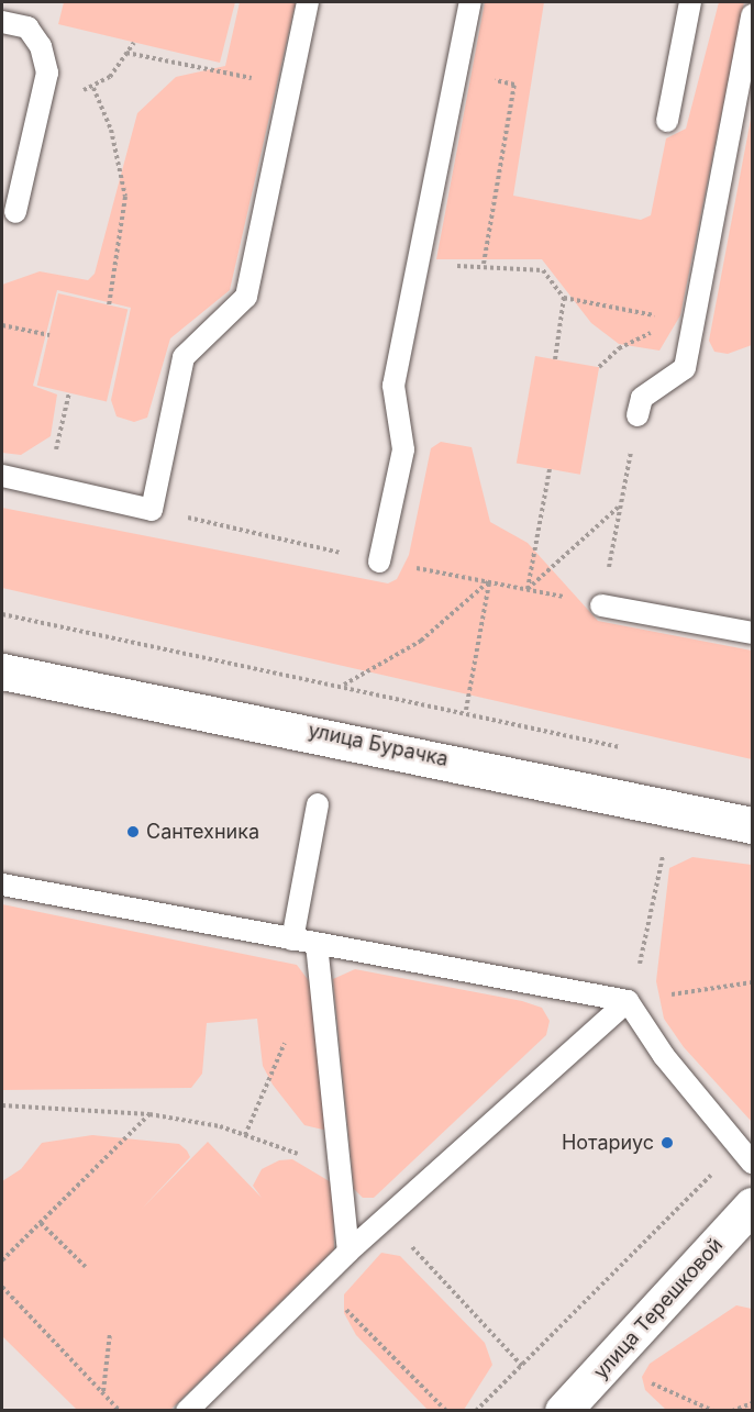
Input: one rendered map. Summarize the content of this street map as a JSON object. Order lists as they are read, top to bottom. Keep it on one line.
{"streets":{"main road":["улица Бурачка","улица Терешковой"]},"places":["Сантехника","Нотариус"]}
